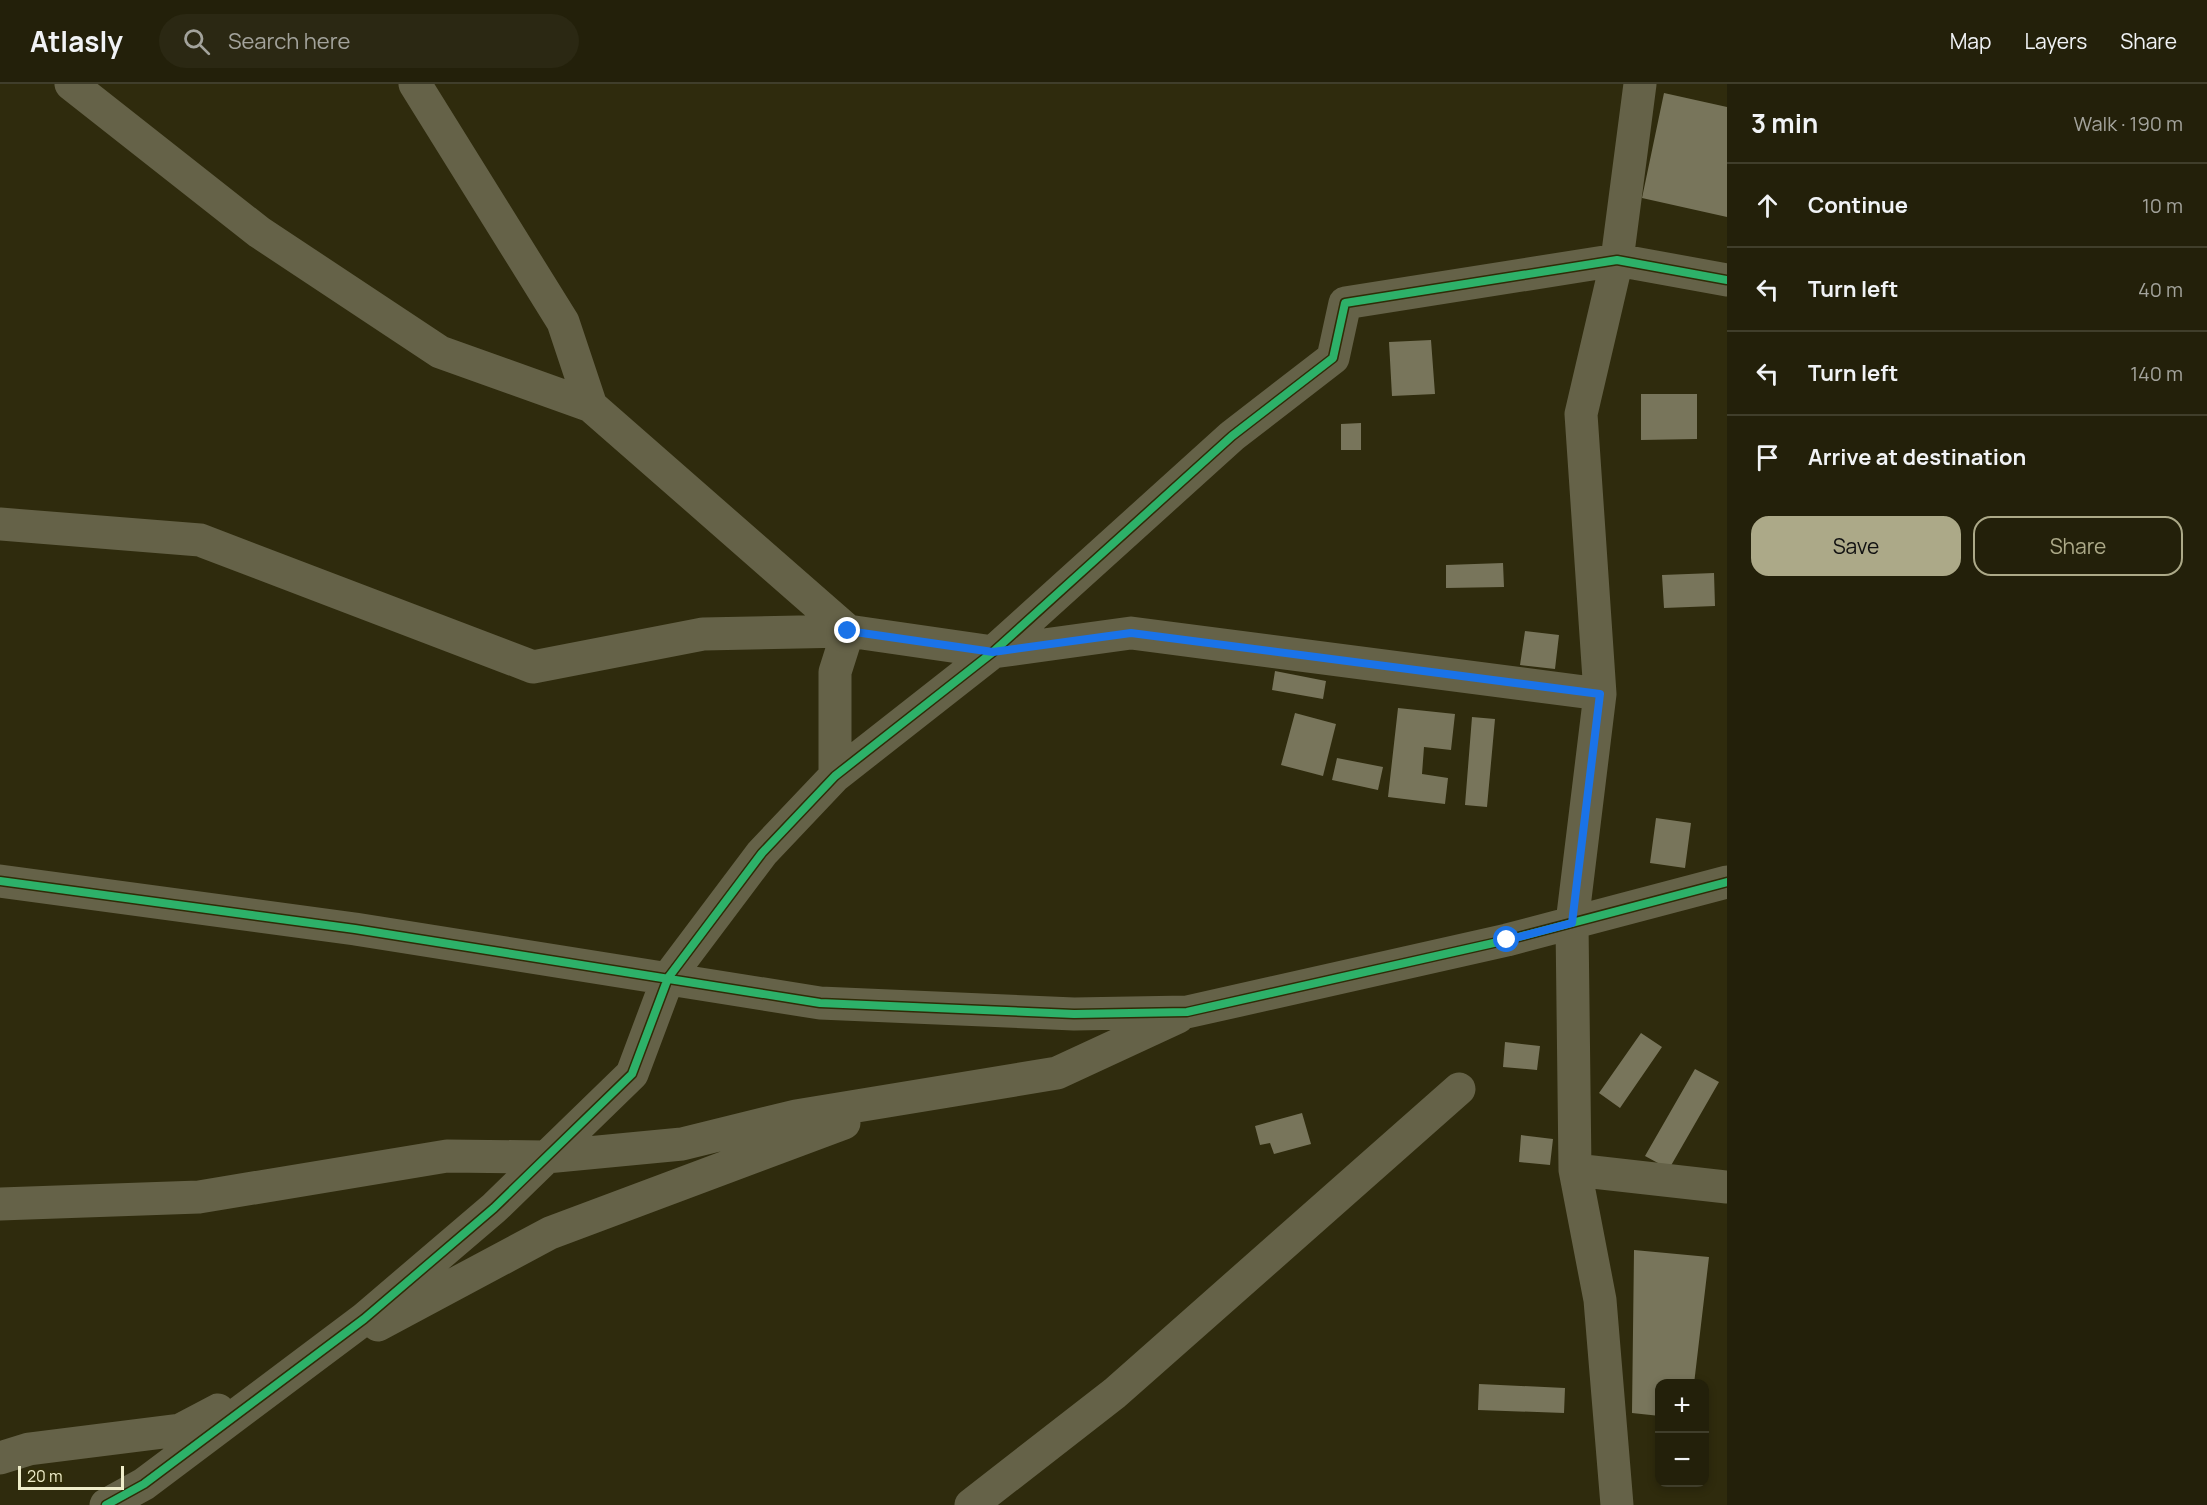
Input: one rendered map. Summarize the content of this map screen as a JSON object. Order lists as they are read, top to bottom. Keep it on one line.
{"scale_bar":"20 m","page":{"header":"Atlasly","search":"Search here","nav":["Map","Layers","Share"],"heading":["3 min","Walk · 190 m"],"list":[["Continue","10 m"],["Turn left","40 m"],["Turn left","140 m"],"Arrive at destination"],"buttons":["Save","Share"],"map_buttons":["+","−"],"scale":"20 m"}}
